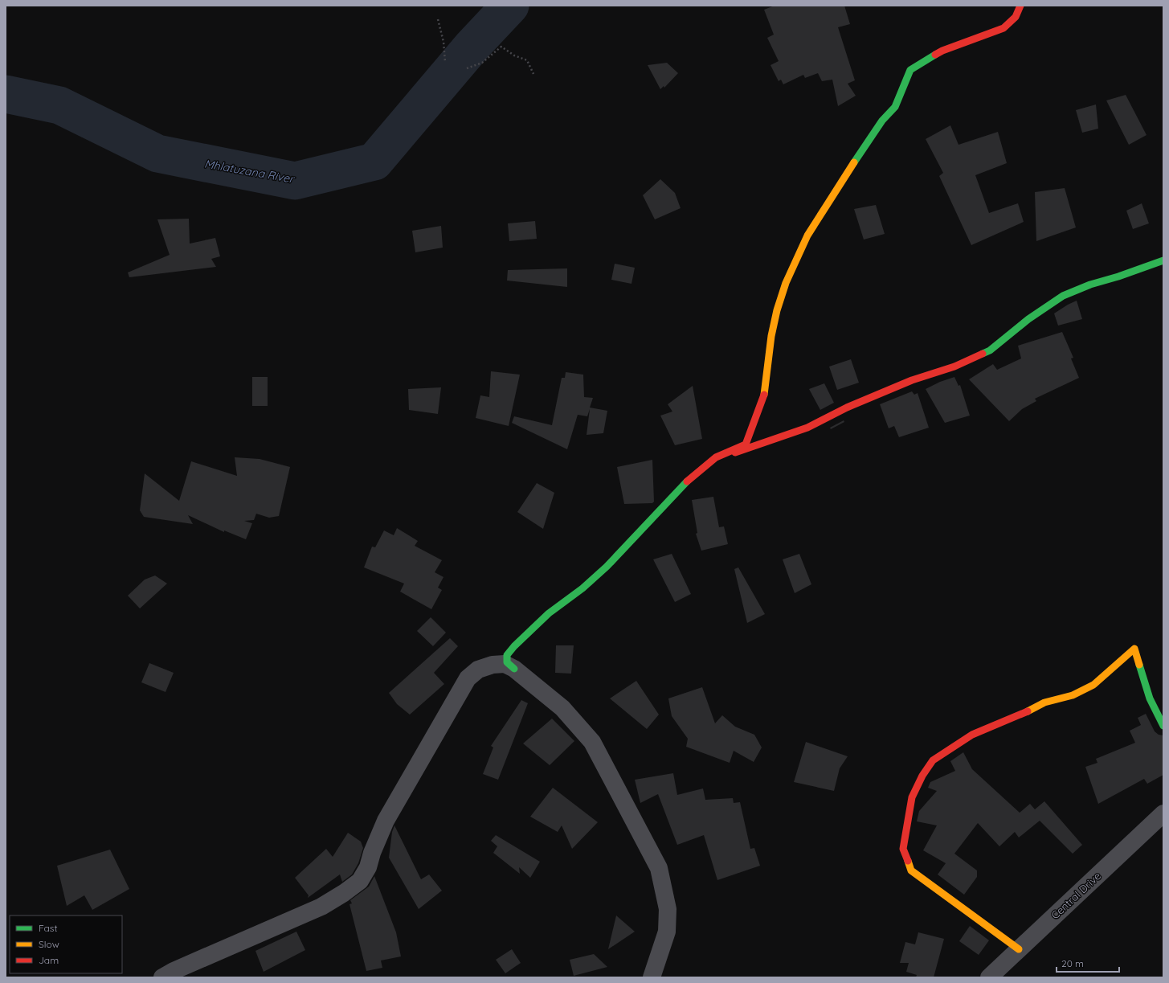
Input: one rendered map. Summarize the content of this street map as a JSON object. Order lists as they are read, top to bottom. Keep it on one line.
{"streets":{"street":["Central Drive"]},"water":["Mhlatuzana River"],"legend":["Fast","Slow","Jam"],"scale_bar":"20 m"}
